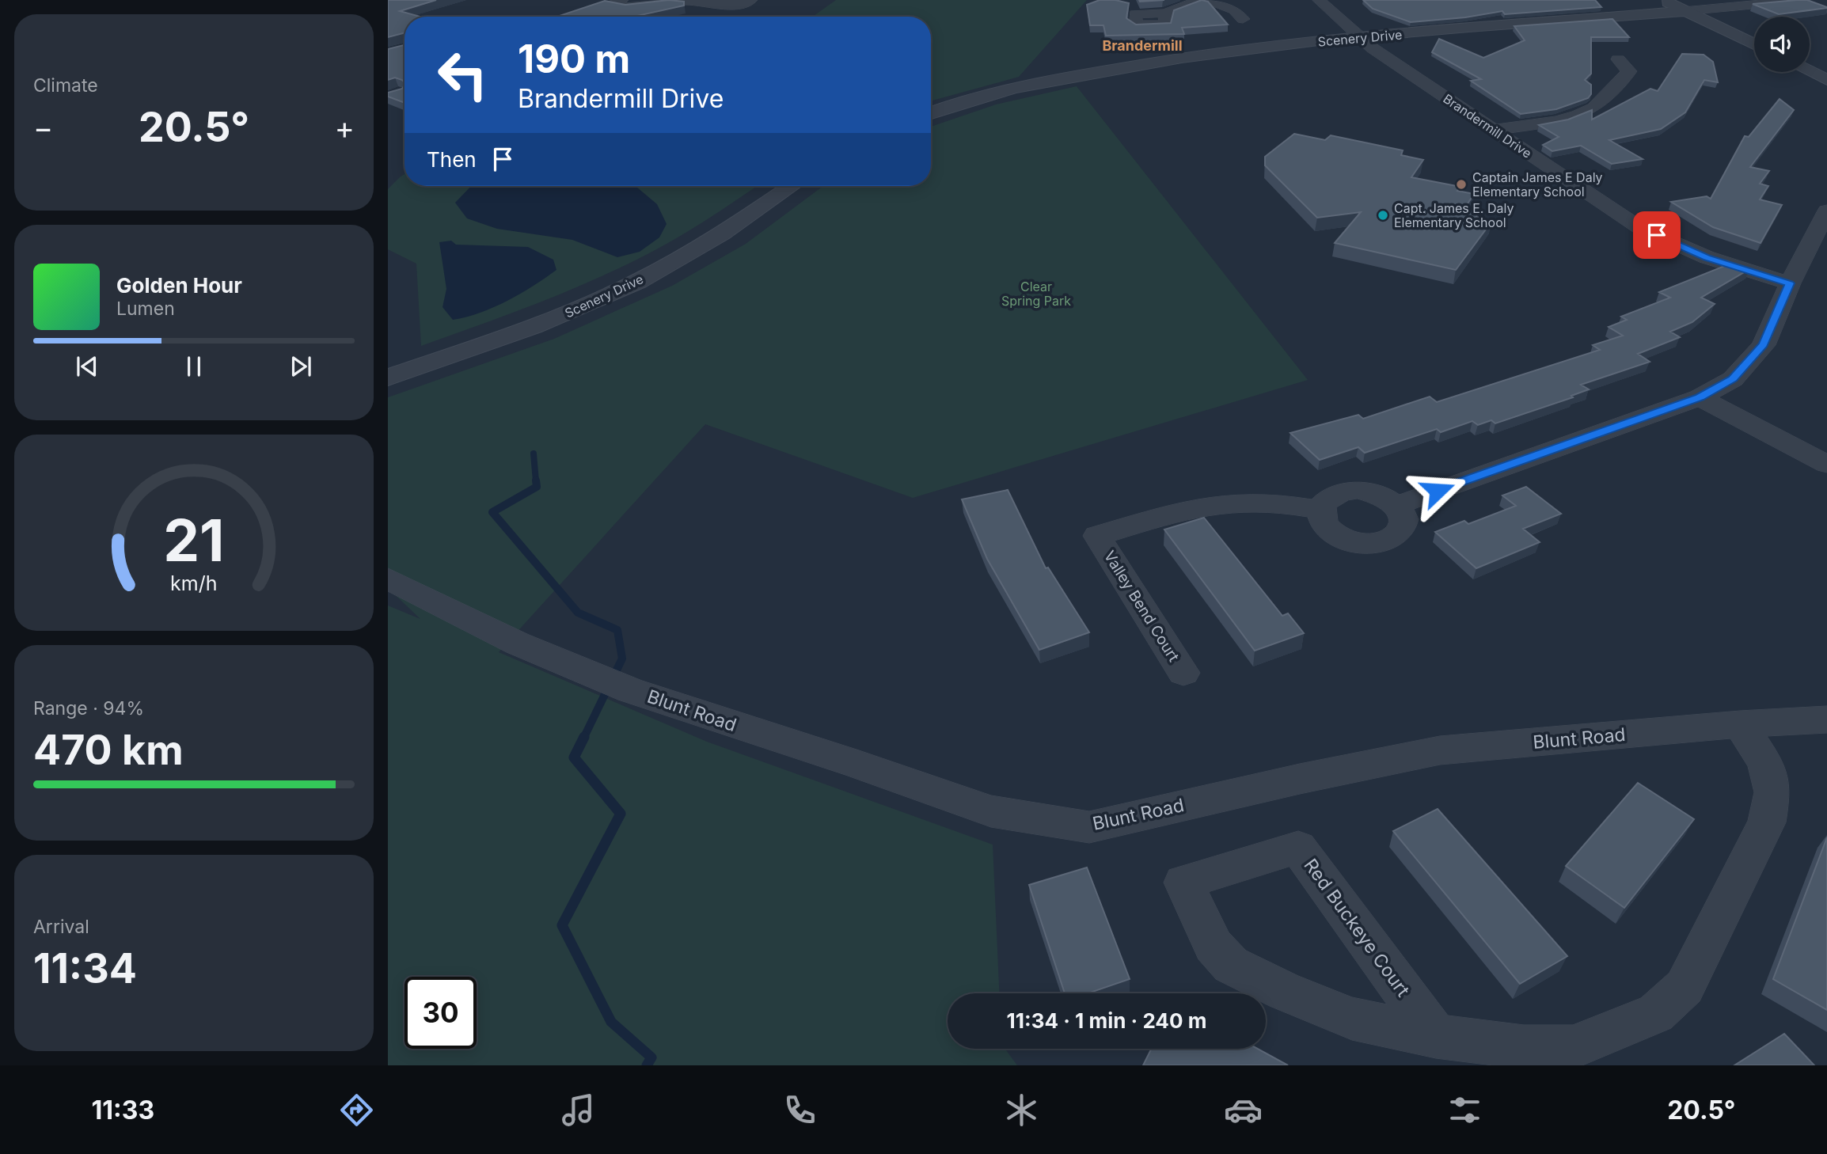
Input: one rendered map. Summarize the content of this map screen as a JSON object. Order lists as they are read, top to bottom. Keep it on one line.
{"streets":{"street":["Scenery Drive","Brandermill Drive","Valley Bend Court","Blunt Road","Red Buckeye Court"]},"crossings":[["Scenery Drive","Brandermill Drive"],["Blunt Road","Red Buckeye Court"]],"districts":["Brandermill"],"parks":["Clear Spring Park"],"places":["Captain James E Daly Elementary School","Capt. James E. Daly Elementary School"],"page":{"tile":["Climate",["Range · 94%","470 km"],["Arrival","11:34"]],"turn":["190 m","Brandermill Drive"],"heat":["−","20.5°","+"],"then":"Then","song":["Golden Hour","Lumen"],"limit":"30","trip":"11:34 · 1 min · 240 m","tabs":["11:33","20.5°"],"gauge":["21","km/h"]}}
